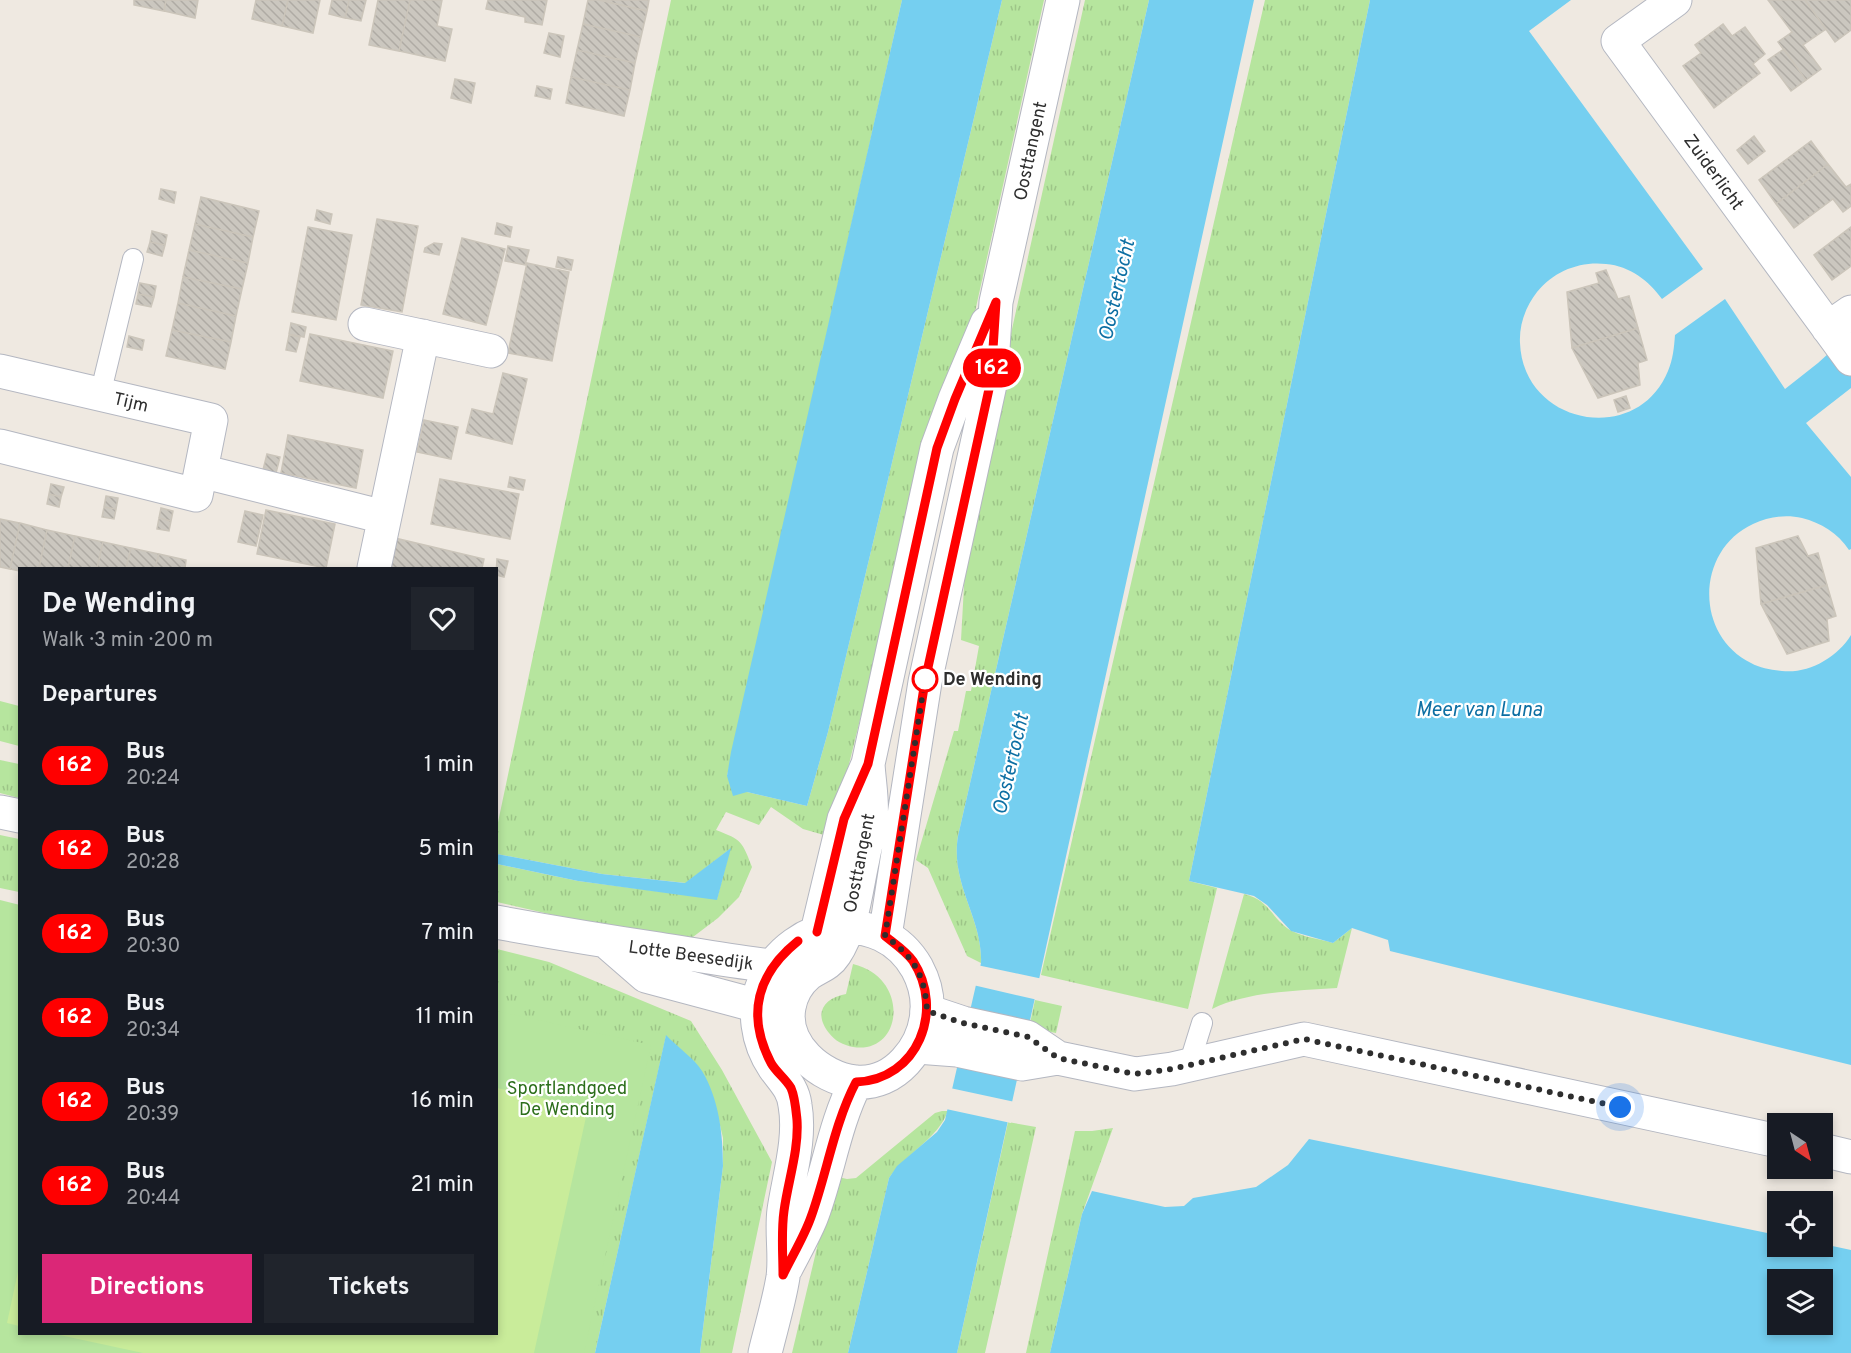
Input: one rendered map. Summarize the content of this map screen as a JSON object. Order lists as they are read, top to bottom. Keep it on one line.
{"streets":{"street":["Oosttangent","Zuiderlicht","Tijm","Lotte Beesedijk"]},"crossings":[["Oosttangent","Lotte Beesedijk"]],"water":["Oostertocht","Meer van Luna"],"parks":["Sportlandgoed De Wending"],"places":["De Wending"],"lines":["bus line 162"],"north":"bottom right","page":{"on_map":"162","heading":[["De Wending","Walk · 3 min · 200 m"],"Departures"],"list":[{"mark":"162","name":"Bus","note":"20:24","value":"1 min"},{"mark":"162","name":"Bus","note":"20:28","value":"5 min"},{"mark":"162","name":"Bus","note":"20:30","value":"7 min"},{"mark":"162","name":"Bus","note":"20:34","value":"11 min"},{"mark":"162","name":"Bus","note":"20:39","value":"16 min"},{"mark":"162","name":"Bus","note":"20:44","value":"21 min"}],"buttons":["Directions","Tickets"]}}
